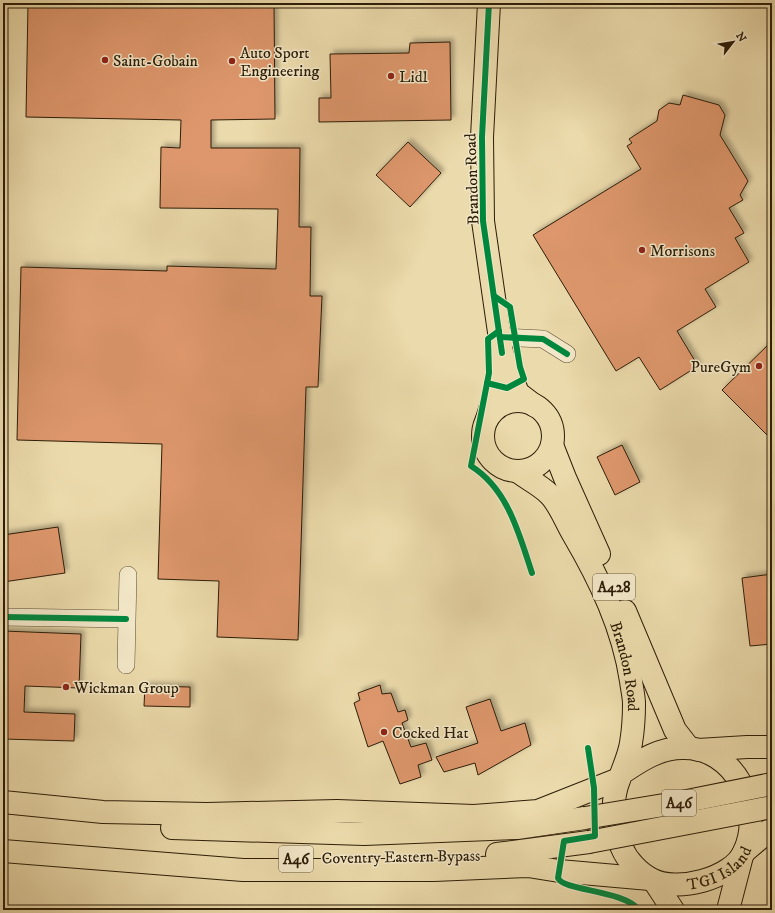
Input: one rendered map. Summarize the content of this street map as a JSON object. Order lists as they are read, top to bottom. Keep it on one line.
{"streets":{"main road":["Brandon Road","A428","A46","Coventry Eastern Bypass","TGI Island"]},"crossings":[["Brandon Road","TGI Island"]],"places":["Saint-Gobain","Auto Sport Engineering","Lidl","Morrisons","PureGym","Wickman Group","Cocked Hat"],"north":"top right"}
